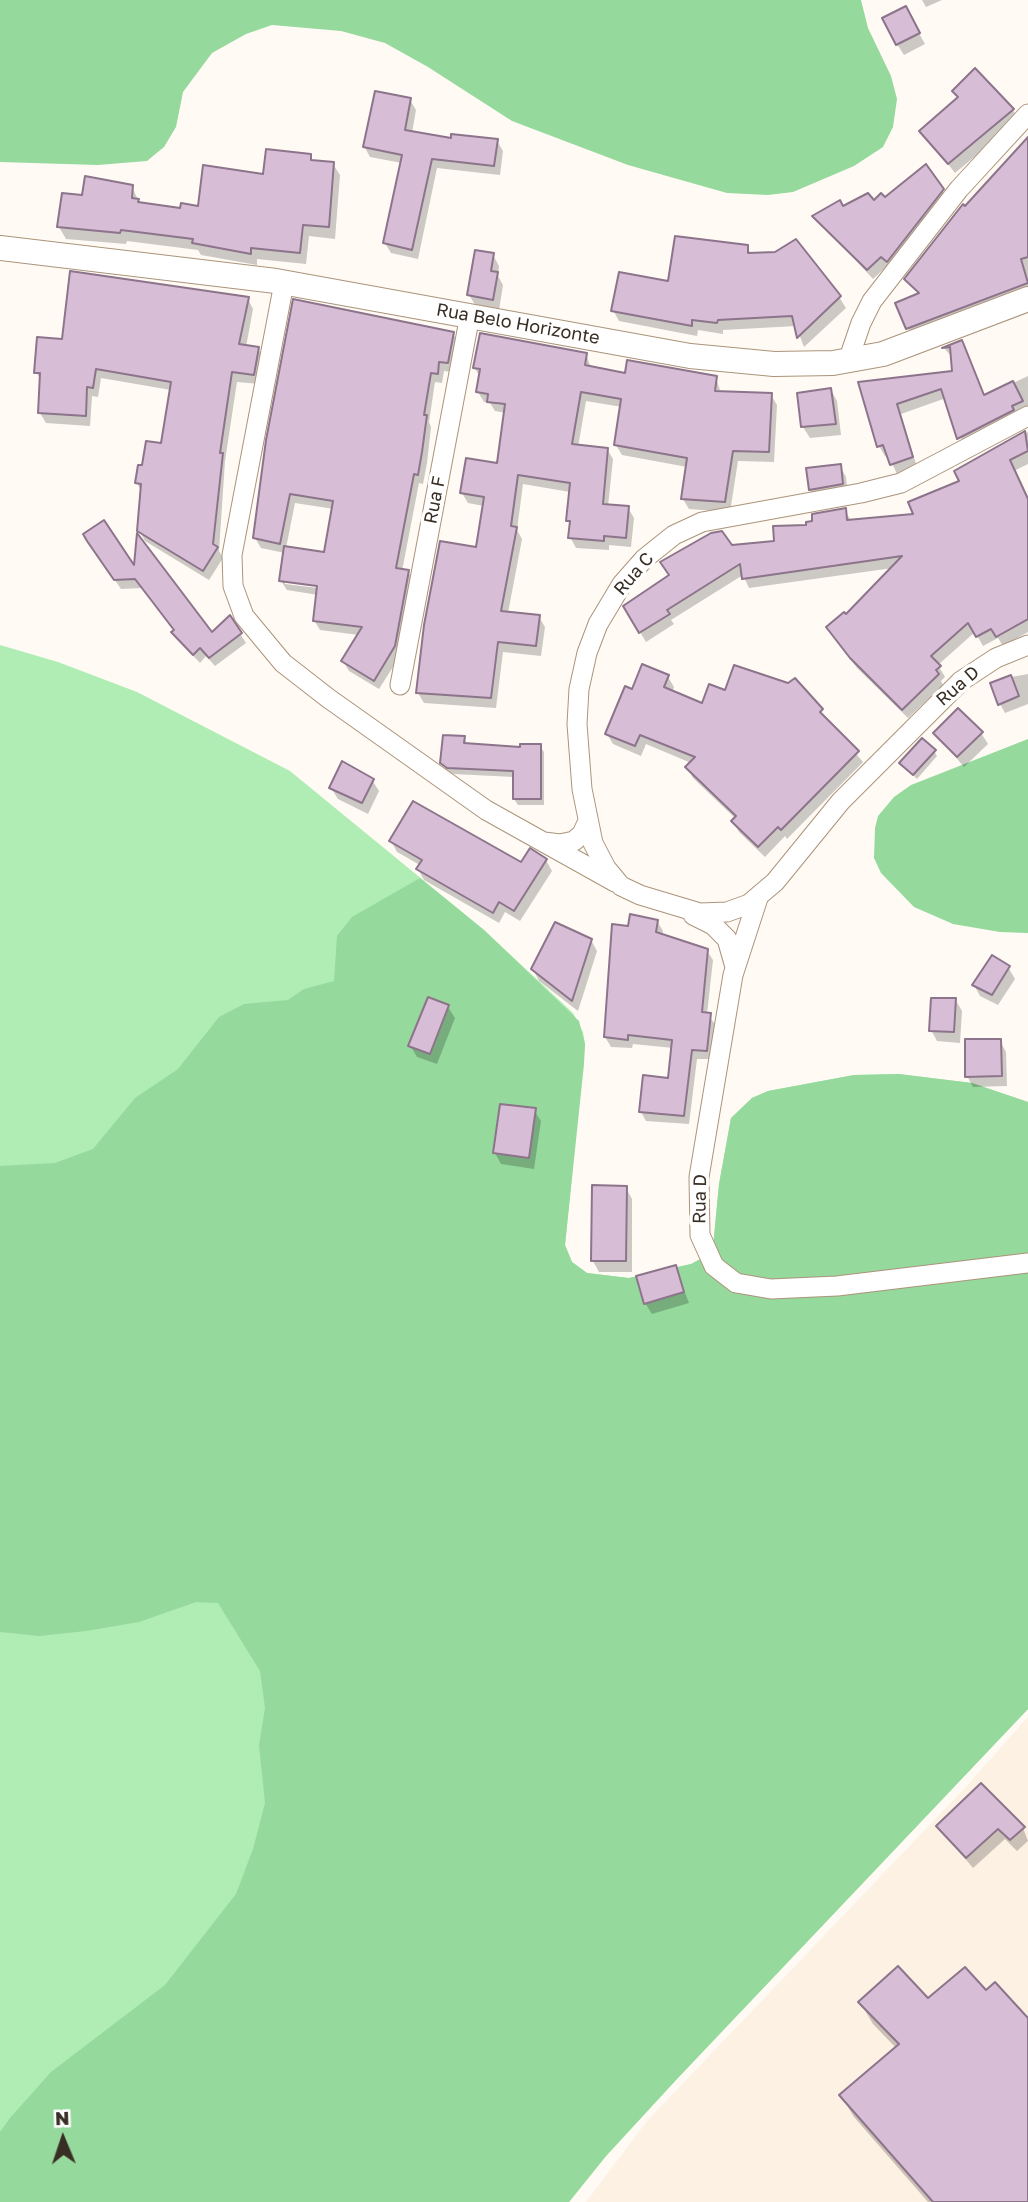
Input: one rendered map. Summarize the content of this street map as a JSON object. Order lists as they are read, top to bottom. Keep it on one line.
{"streets":{"street":["Rua Belo Horizonte","Rua F","Rua C","Rua D"]},"crossings":[["Rua Belo Horizonte","Rua F"]],"north":"top"}
